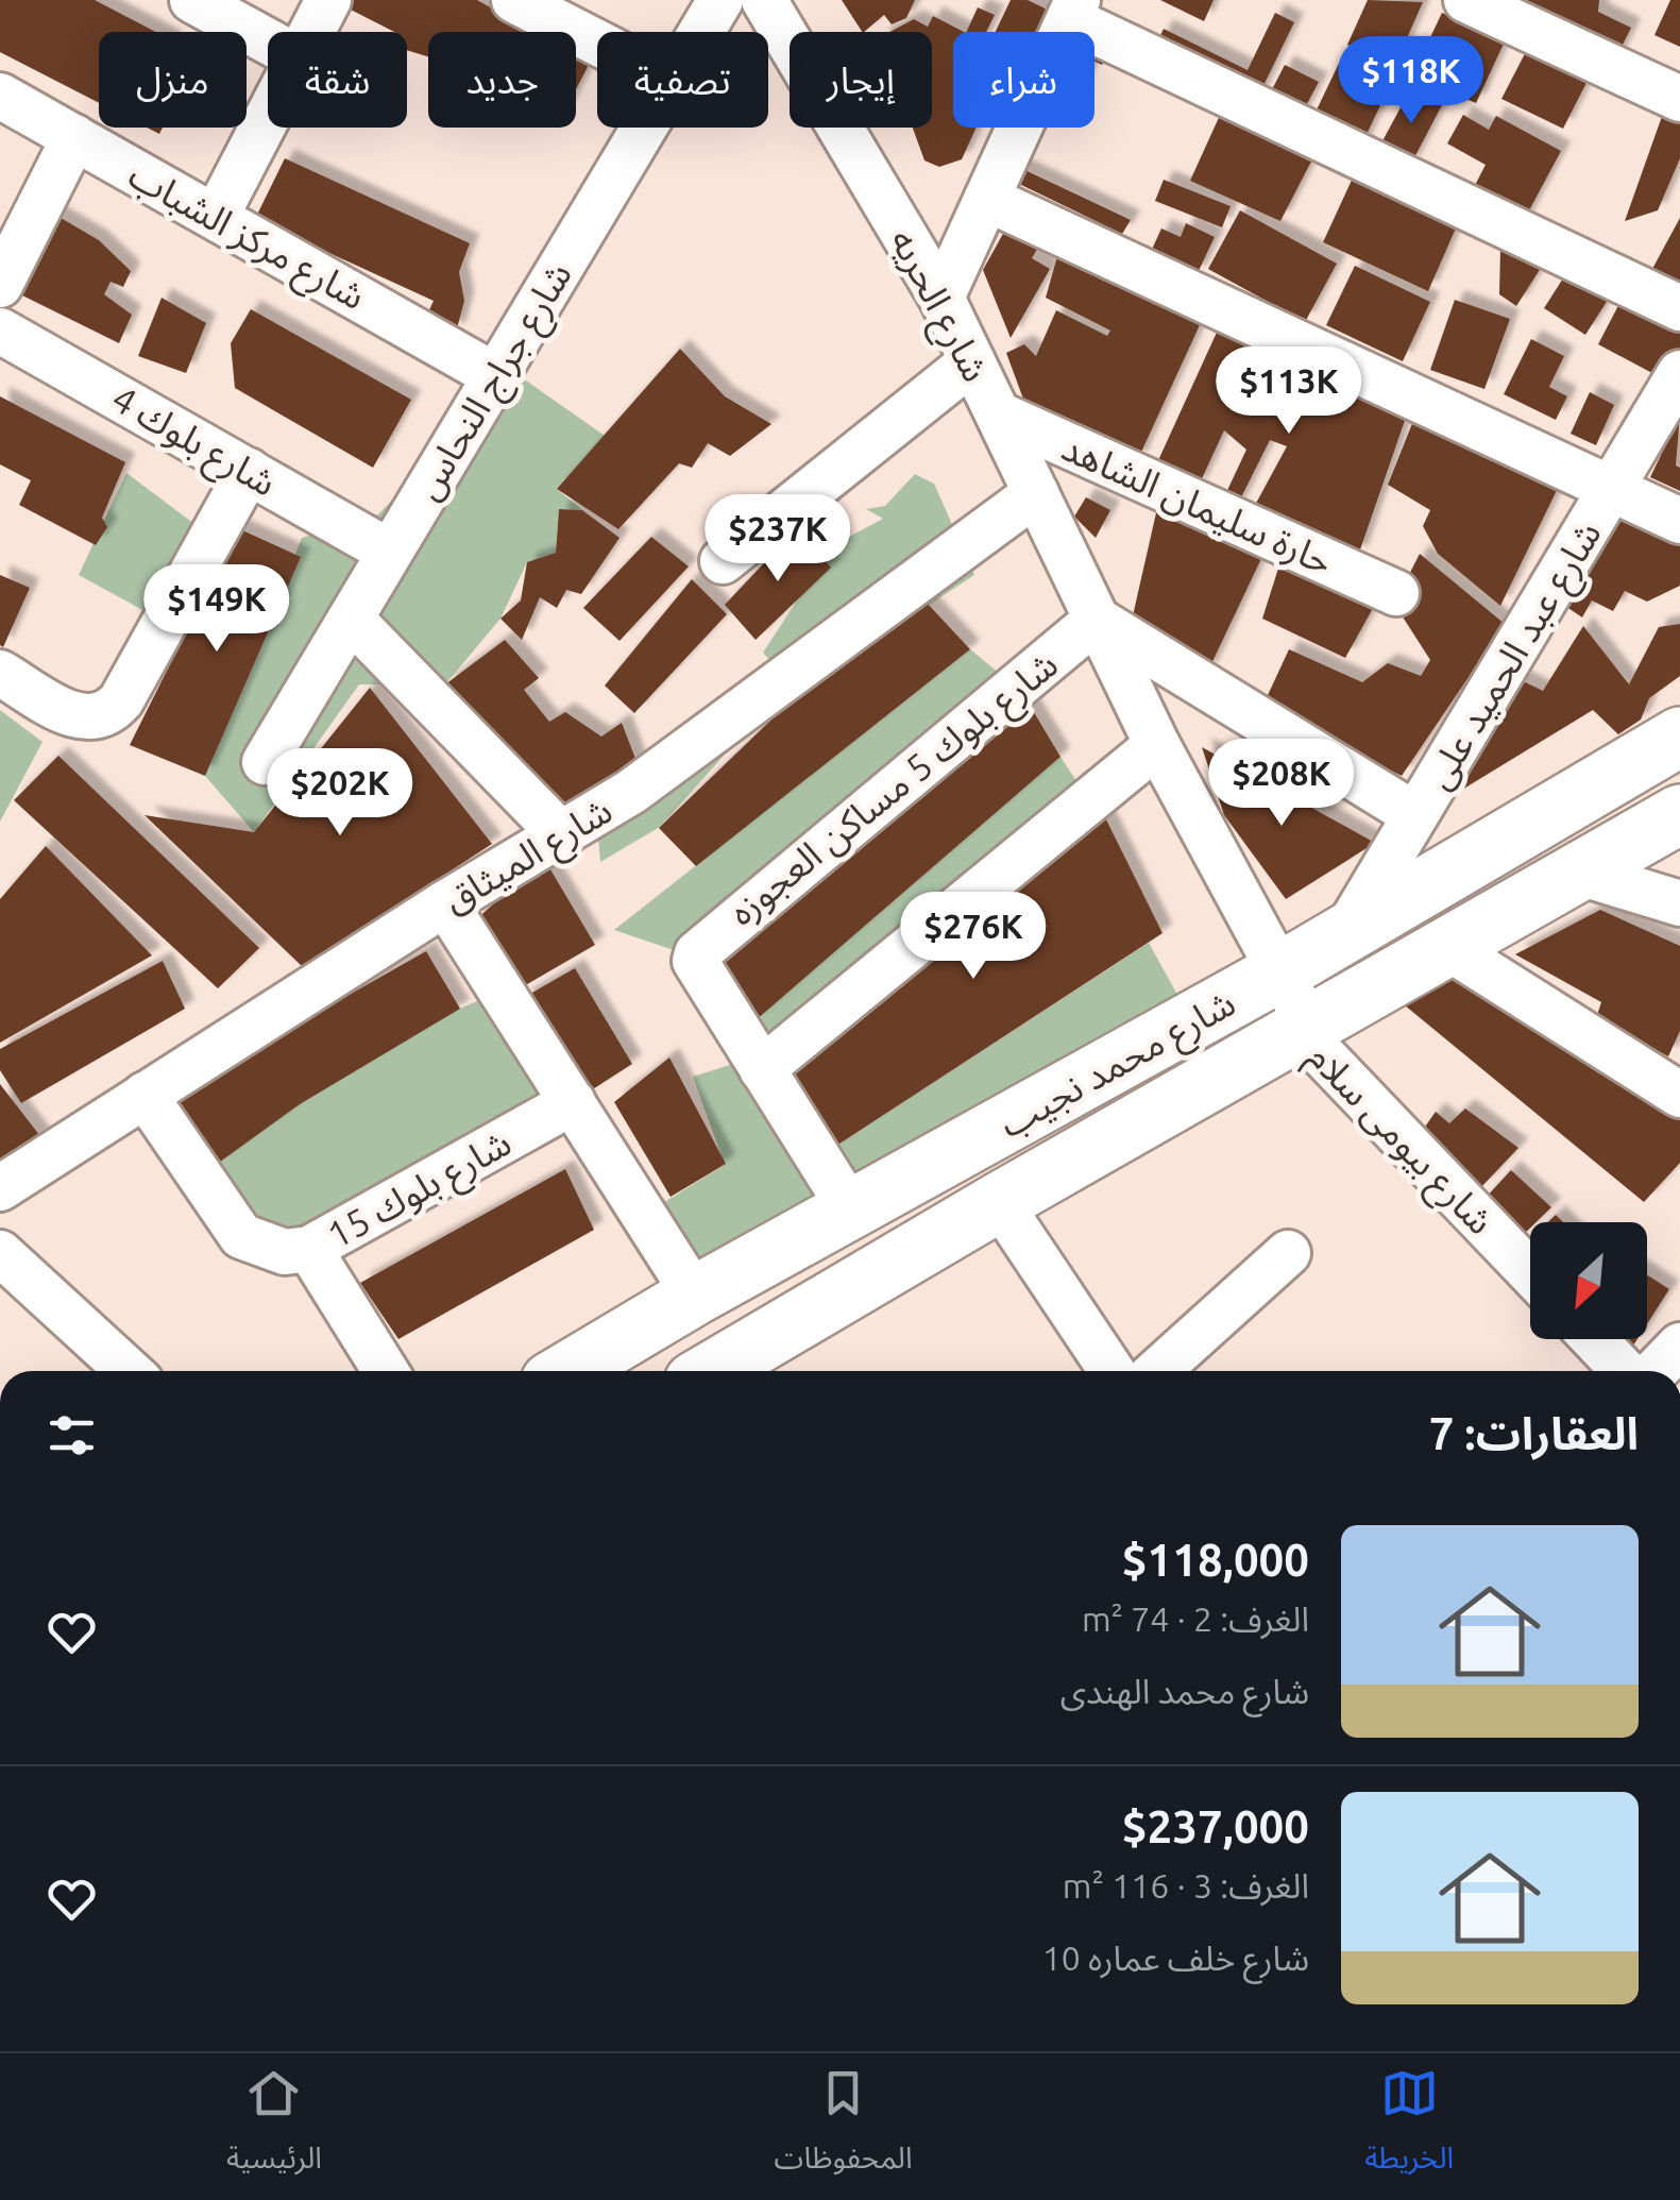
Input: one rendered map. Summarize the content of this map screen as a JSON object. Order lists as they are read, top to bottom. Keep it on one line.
{"streets":{"main road":["شارع محمد نجيب"],"street":["شارع مركز الشباب","شارع الحريه","شارع جراج النحاس","شارع بلوك 4","حارة سليمان الشاهد","شارع عبد الحميد على","شارع بلوك 5 مساكن العجوزه","شارع الميثاق","شارع بيومى سلام","شارع بلوك 15"]},"crossings":[["شارع مركز الشباب","شارع جراج النحاس"],["شارع الحريه","حارة سليمان الشاهد"],["شارع الحريه","شارع بلوك 5 مساكن العجوزه"],["شارع الحريه","شارع الميثاق"],["شارع الحريه","شارع محمد نجيب"],["شارع الحريه","شارع بيومى سلام"],["شارع جراج النحاس","شارع بلوك 4"],["شارع عبد الحميد على","شارع محمد نجيب"],["شارع الميثاق","شارع بلوك 15"],["شارع محمد نجيب","شارع بيومى سلام"]],"north":"bottom left","page":{"chip":["شراء","إيجار","تصفية","جديد","شقة","منزل"],"price":["$118K","$113K","$237K","$149K","$208K","$202K","$276K"],"heading":"العقارات: 7","list":[{"name":"$118,000","note":"الغرف: 2 · 74 m² · شارع محمد الهندى"},{"name":"$237,000","note":"الغرف: 3 · 116 m² · شارع خلف عماره 10"}],"tabs":["الخريطة","المحفوظات","الرئيسية"]}}
